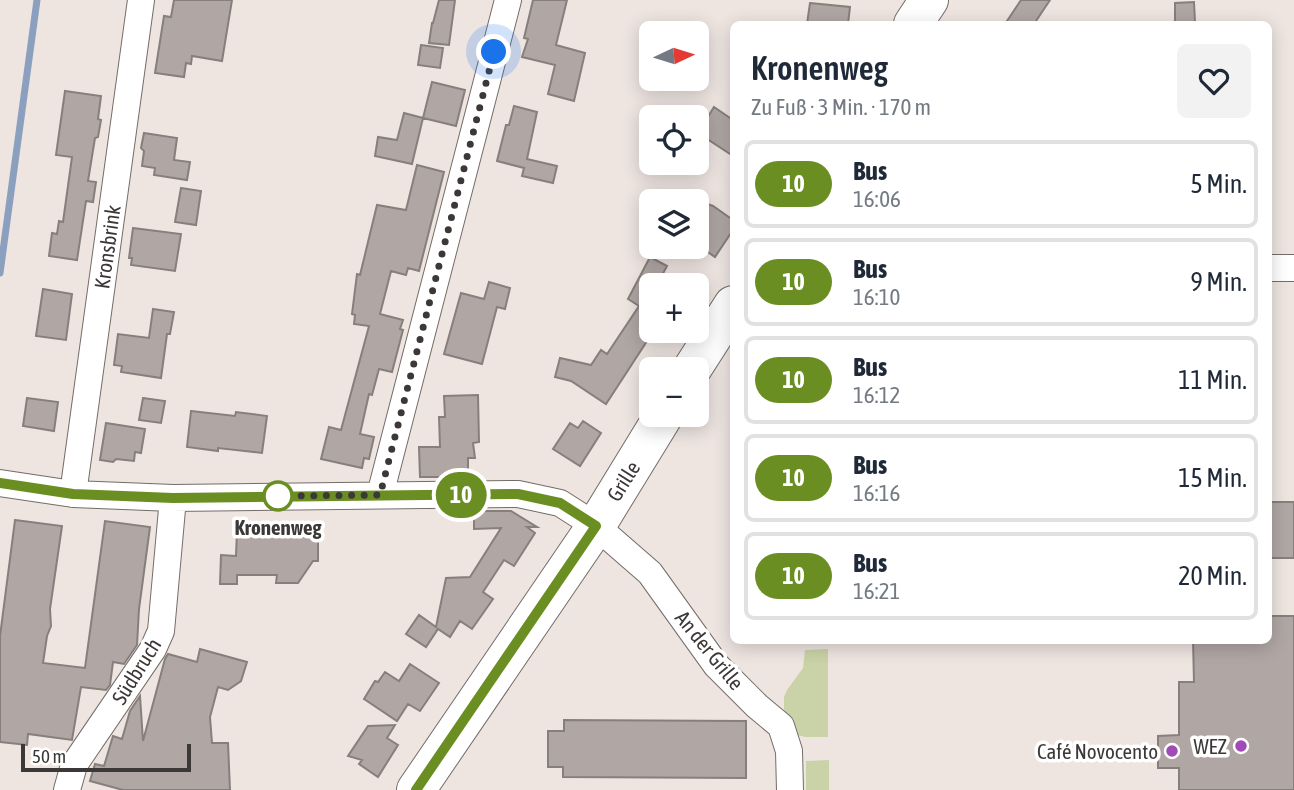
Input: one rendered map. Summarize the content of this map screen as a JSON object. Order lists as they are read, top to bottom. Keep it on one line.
{"streets":{"main road":["Grille"],"street":["Kronsbrink","An der Grille","Südbruch"]},"crossings":[["Grille","An der Grille"]],"places":["Kronenweg","WEZ","Café Novocento"],"lines":["bus line 10"],"scale_bar":"50 m","north":"right","page":{"on_map":"10","map_buttons":["+","−"],"heading":["Kronenweg","Zu Fuß · 3 Min. · 170 m"],"list":[{"mark":"10","name":"Bus","note":"16:06","value":"5 Min."},{"mark":"10","name":"Bus","note":"16:10","value":"9 Min."},{"mark":"10","name":"Bus","note":"16:12","value":"11 Min."},{"mark":"10","name":"Bus","note":"16:16","value":"15 Min."},{"mark":"10","name":"Bus","note":"16:21","value":"20 Min."}],"scale":"50 m"}}
